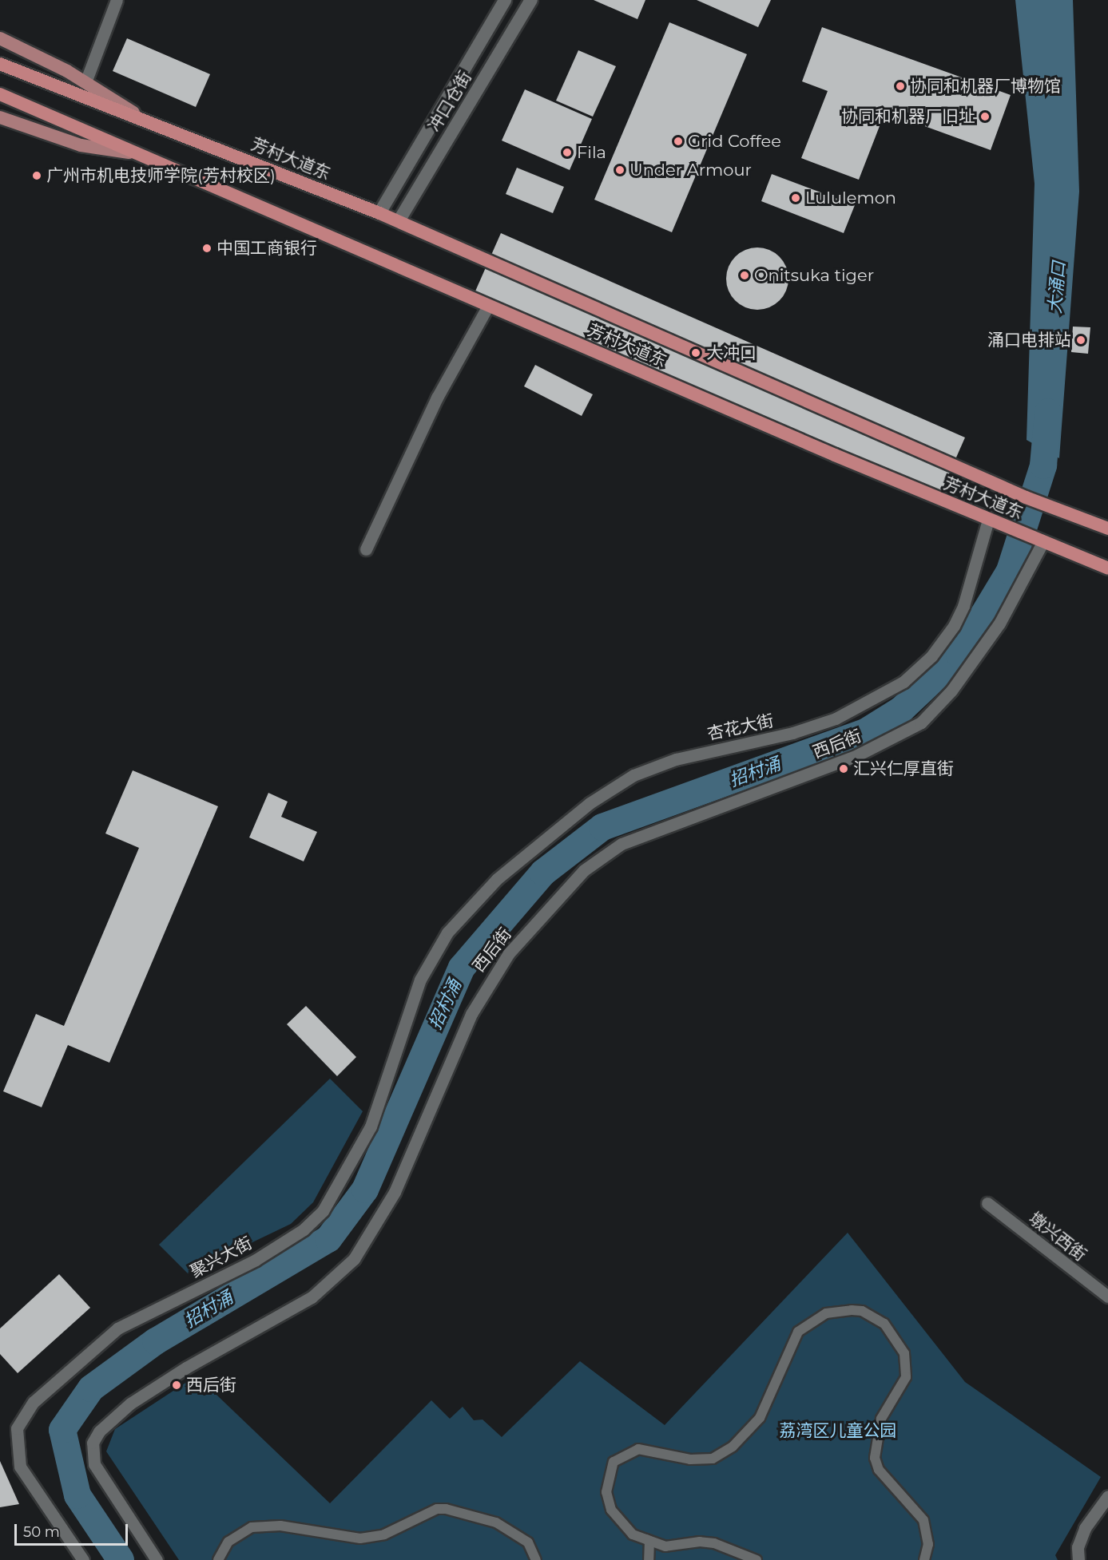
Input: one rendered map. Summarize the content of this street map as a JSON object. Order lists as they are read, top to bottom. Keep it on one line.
{"streets":{"highway":["芳村大道东"],"street":["冲口仓街","杏花大街","西后街","墩兴西街","聚兴大街"]},"crossings":[["冲口仓街","芳村大道东"],["芳村大道东","杏花大街"],["芳村大道东","西后街"],["杏花大街","聚兴大街"]],"water":["大涌口","招村涌"],"parks":["荔湾区儿童公园"],"places":["协同和机器厂博物馆","协同和机器厂旧址","Grid Coffee","Fila","Under Armour","广州市机电技师学院(芳村校区)","Lululemon","中国工商银行","Onitsuka tiger","涌口电排站","大冲口","汇兴仁厚直街","西后街"],"scale_bar":"50 m"}
